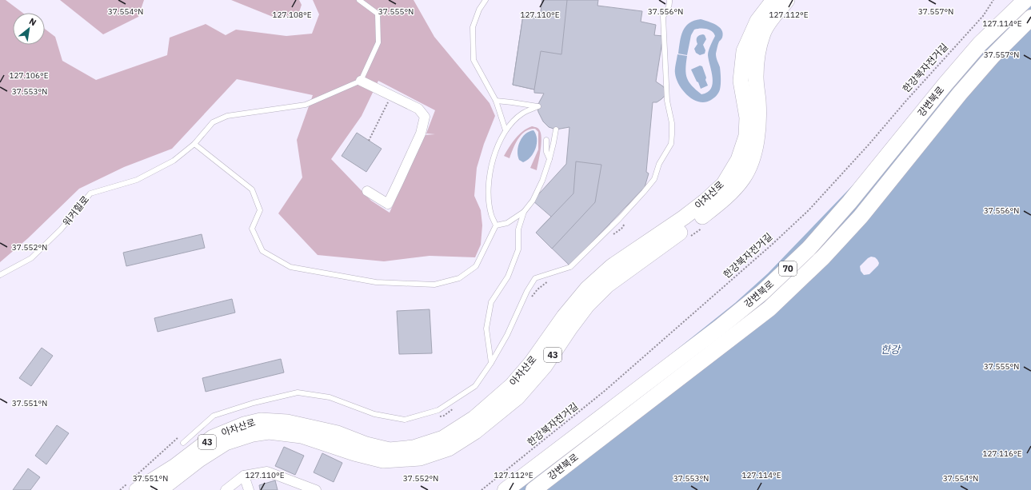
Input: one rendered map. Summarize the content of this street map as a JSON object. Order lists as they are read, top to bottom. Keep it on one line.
{"streets":{"highway":["강변북로","70"],"main road":["아차산로","43"],"lane":["워커힐로"],"path":["한강북자전거길"]},"water":["한강"],"north":"top right","coordinates":["37.554°N","37.555°N","37.556°N","37.557°N","127.112°E","127.108°E","127.110°E","127.114°E","127.106°E","37.553°N","37.552°N","37.551°N","127.116°E"]}
